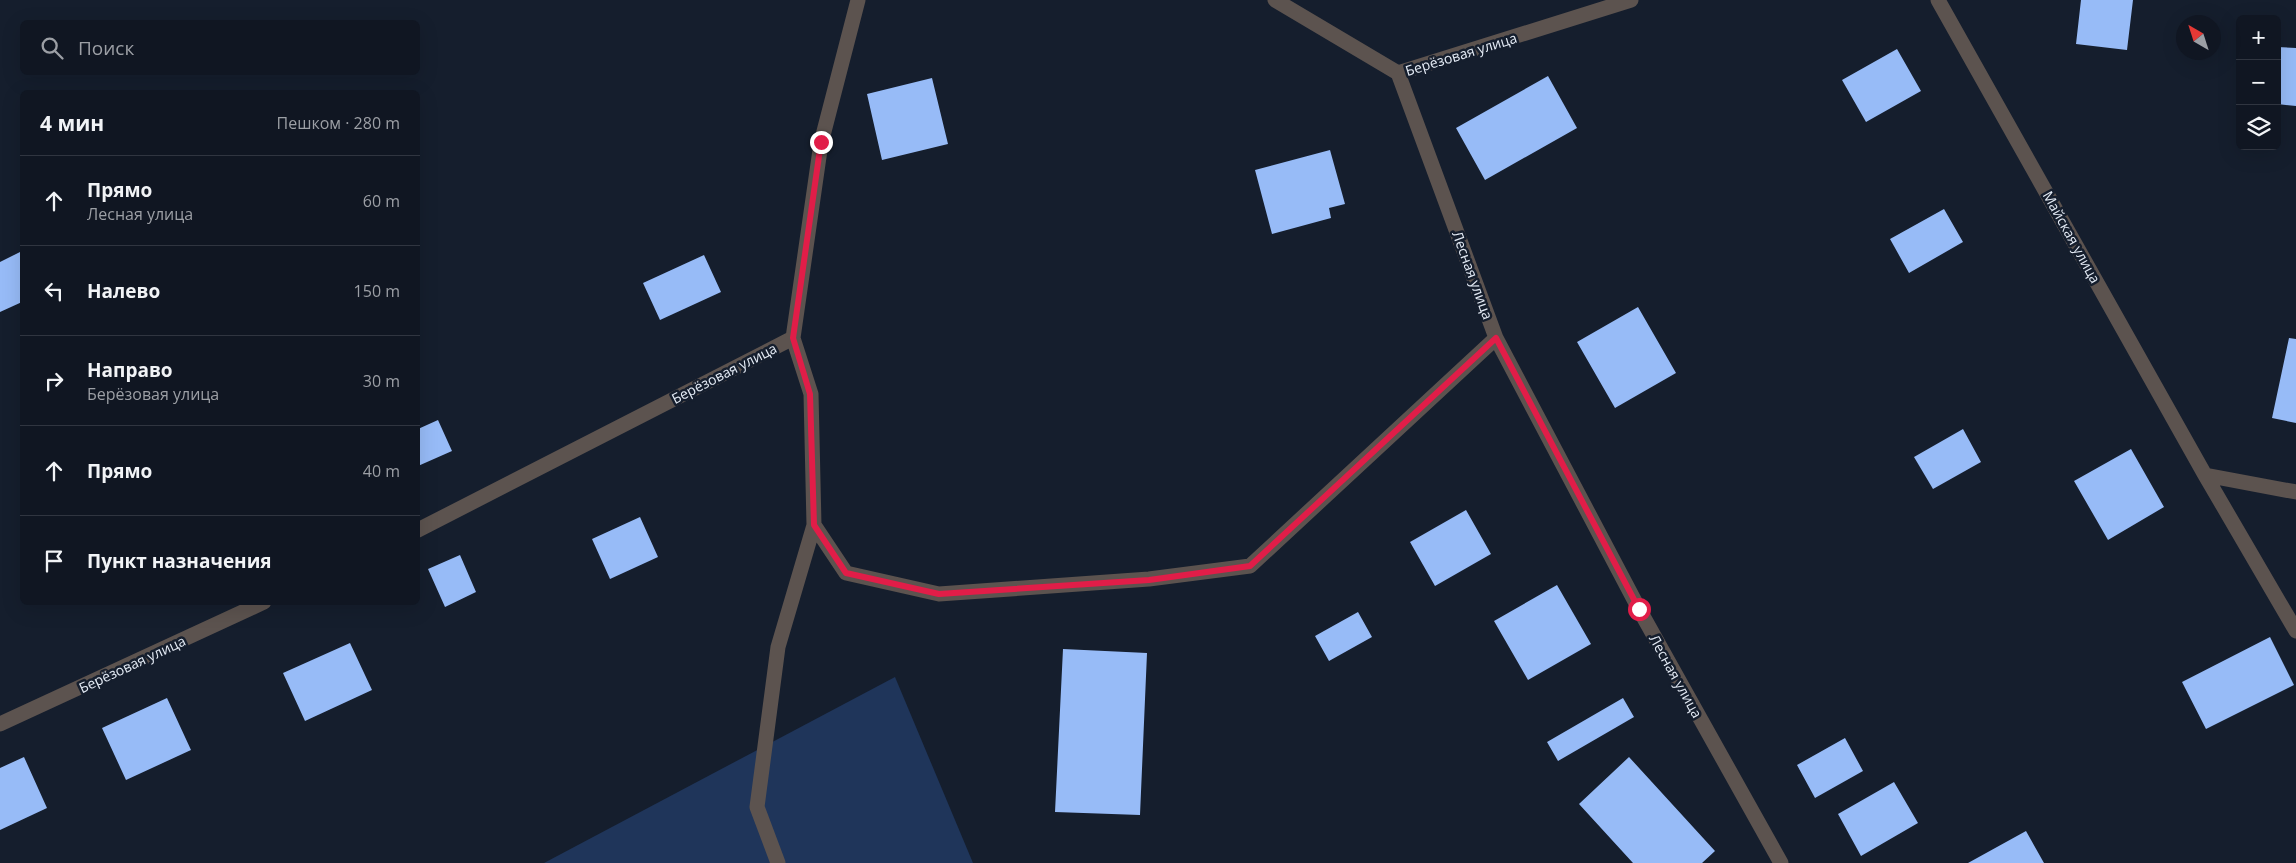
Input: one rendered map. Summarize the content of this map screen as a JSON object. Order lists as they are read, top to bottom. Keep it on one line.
{"streets":{"street":["Берёзовая улица","Майская улица","Лесная улица"]},"crossings":[["Берёзовая улица","Лесная улица"]],"north":"top left","page":{"map_buttons":["+","−"],"search":"Поиск","heading":["4 мин","Пешком · 280 m"],"list":[["Прямо","Лесная улица","60 m"],["Налево","150 m"],["Направо","Берёзовая улица","30 m"],["Прямо","40 m"],"Пункт назначения"]}}
